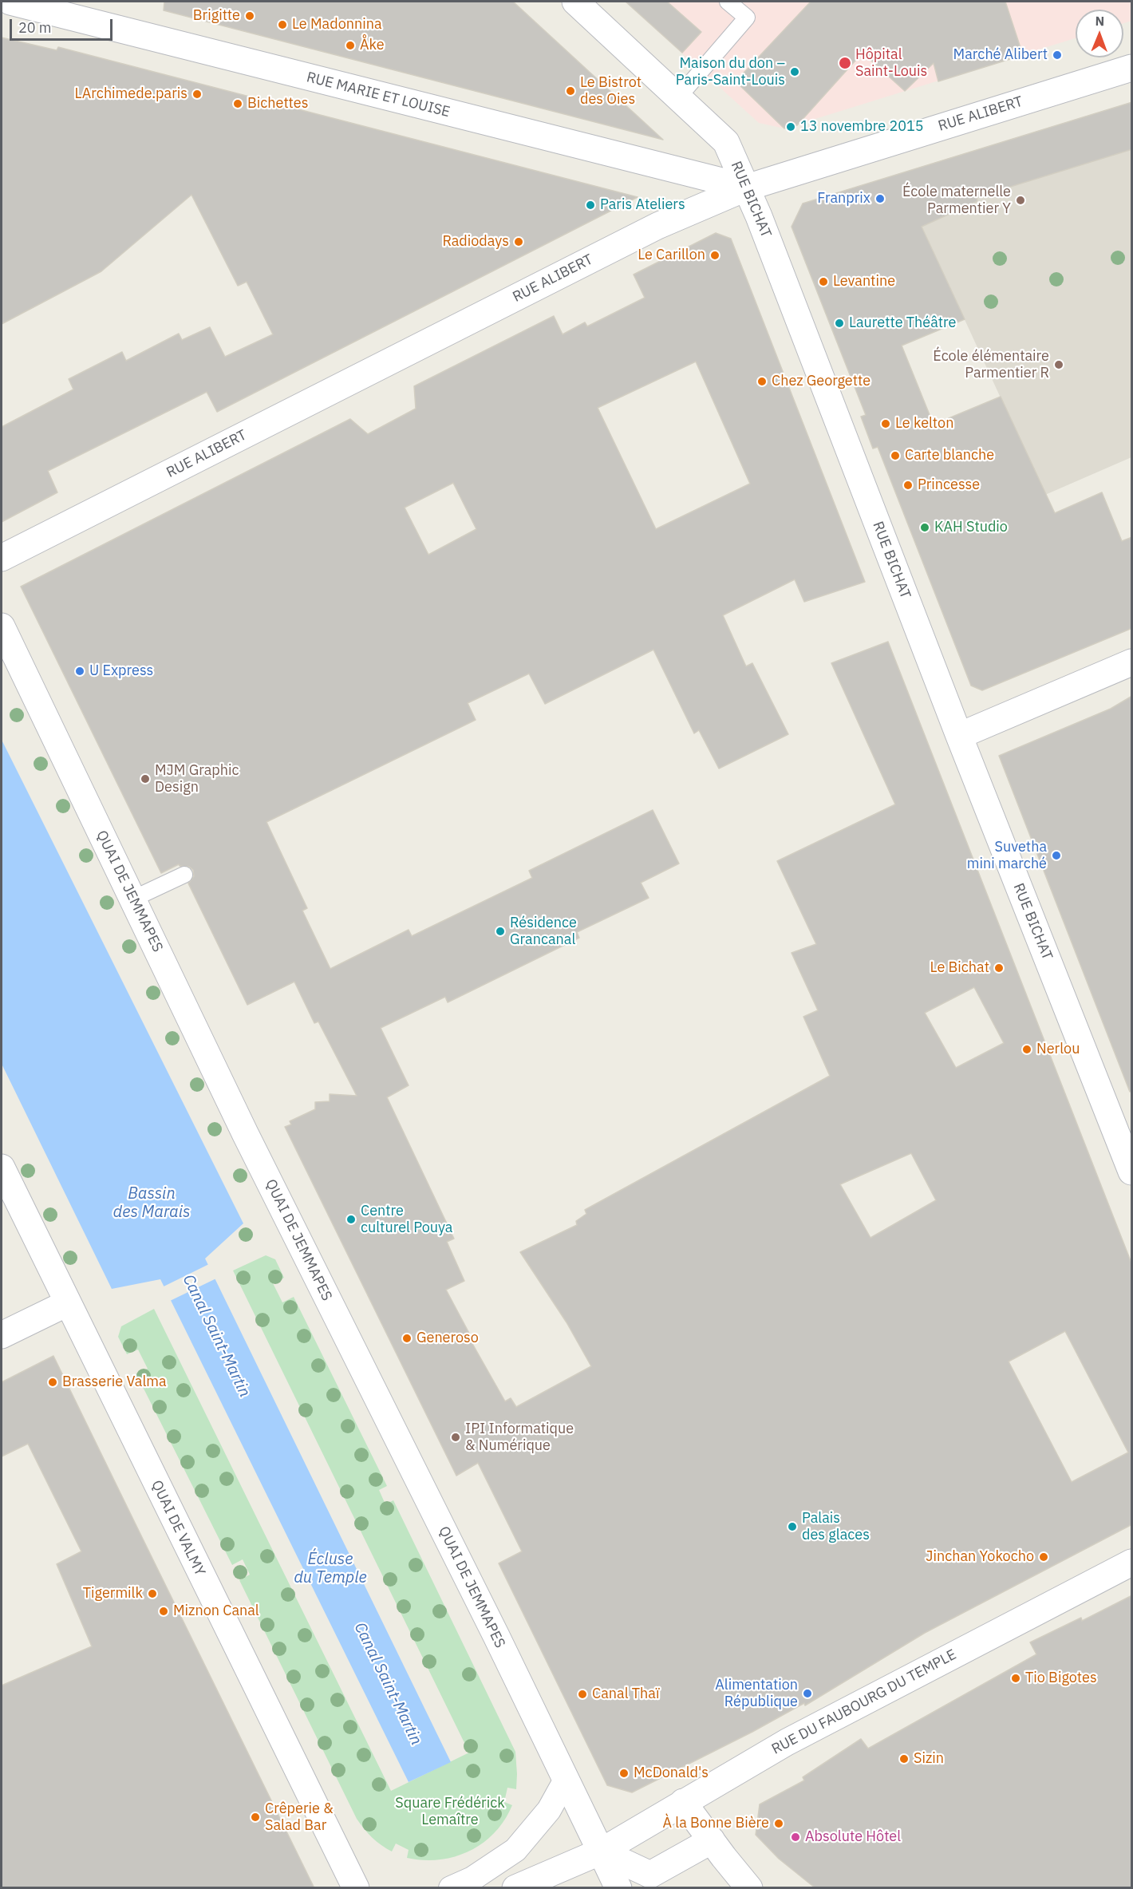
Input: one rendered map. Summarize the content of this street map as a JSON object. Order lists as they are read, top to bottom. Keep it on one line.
{"streets":{"street":["RUE MARIE ET LOUISE","RUE ALIBERT","RUE BICHAT","QUAI DE JEMMAPES","QUAI DE VALMY","RUE DU FAUBOURG DU TEMPLE"]},"crossings":[["RUE MARIE ET LOUISE","RUE ALIBERT"],["RUE MARIE ET LOUISE","RUE BICHAT"],["RUE ALIBERT","RUE BICHAT"],["QUAI DE JEMMAPES","RUE DU FAUBOURG DU TEMPLE"]],"water":["Bassin des Marais","Canal Saint-Martin","Écluse du Temple"],"parks":["Square Frédérick Lemaître"],"places":["Brigitte","Le Madonnina","Åke","Marché Alibert","Hôpital Saint-Louis","Maison du don – Paris-Saint-Louis","Le Bistrot des Oies","LArchimede.paris","Bichettes","13 novembre 2015","Franprix","École maternelle Parmentier Y","Paris Ateliers","Radiodays","Le Carillon","Levantine","Laurette Théâtre","École élémentaire Parmentier R","Chez Georgette","Le kelton","Carte blanche","Princesse","KAH Studio","U Express","MJM Graphic Design","Suvetha mini marché","Résidence Grancanal","Le Bichat","Nerlou","Centre culturel Pouya","Generoso","Brasserie Valma","IPI Informatique & Numérique","Palais des glaces","Jinchan Yokocho","Tigermilk","Miznon Canal","Tio Bigotes","Alimentation République","Canal Thaï","Sizin","McDonald's","Crêperie & Salad Bar","À la Bonne Bière","Absolute Hôtel"],"scale_bar":"20 m","north":"top"}
